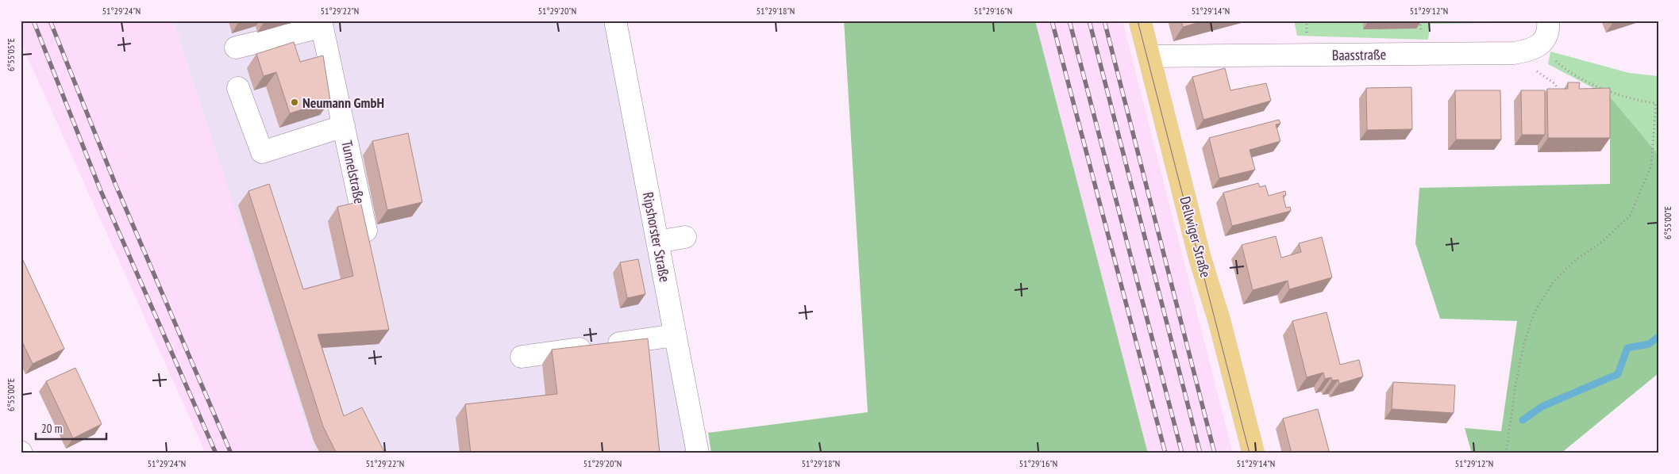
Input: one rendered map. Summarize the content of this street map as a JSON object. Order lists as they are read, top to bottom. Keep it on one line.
{"streets":{"main road":["Dellwiger Straße"],"street":["Baasstraße","Tunnelstraße","Ripshorster Straße"]},"crossings":[["Baasstraße","Dellwiger Straße"]],"places":["Neumann GmbH"],"scale_bar":"20 m","coordinates":["51°29'24\"N","51°29'22\"N","51°29'20\"N","51°29'18\"N","51°29'16\"N","51°29'14\"N","51°29'12\"N","6°55'05\"E","6°55'00\"E"]}
